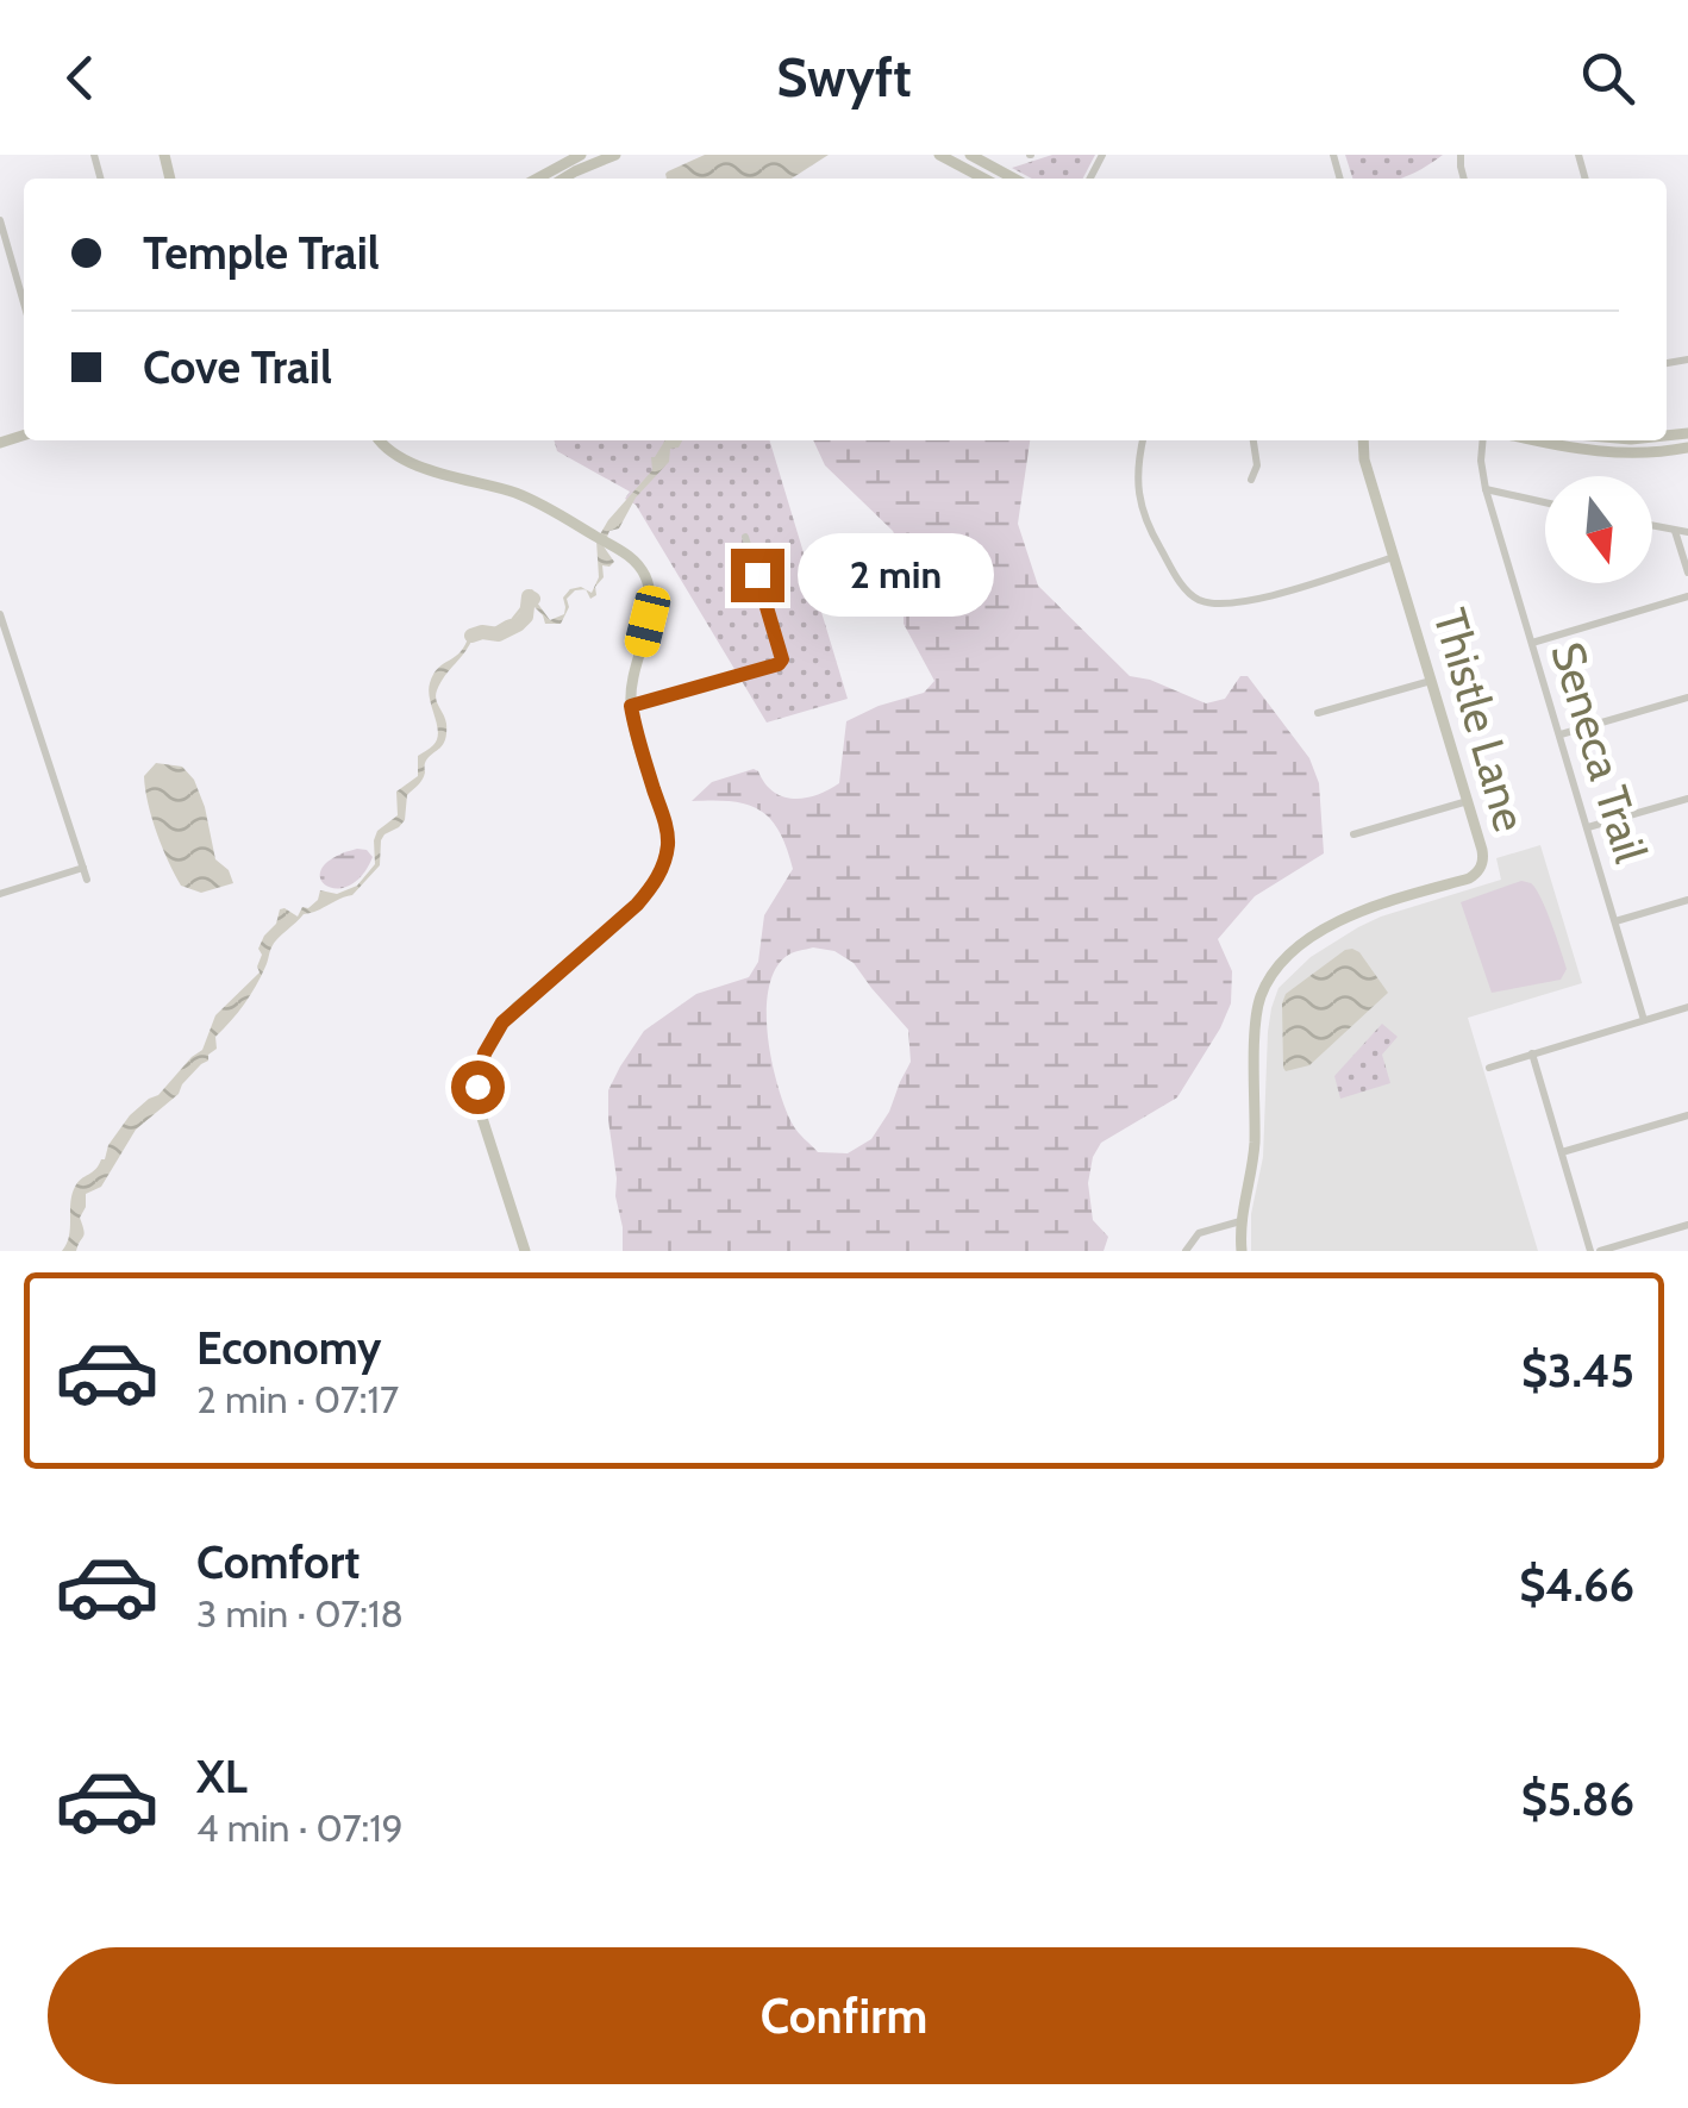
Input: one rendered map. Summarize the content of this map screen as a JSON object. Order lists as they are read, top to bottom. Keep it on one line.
{"streets":{"street":["Thistle Lane","Seneca Trail"]},"north":"bottom","page":{"header":"Swyft","banner":["Temple Trail","Cove Trail"],"bubble":"2 min","list":[{"name":"Economy","note":"2 min · 07:17","value":"$3.45"},{"name":"Comfort","note":"3 min · 07:18","value":"$4.66"},{"name":"XL","note":"4 min · 07:19","value":"$5.86"}],"buttons":"Confirm"}}
